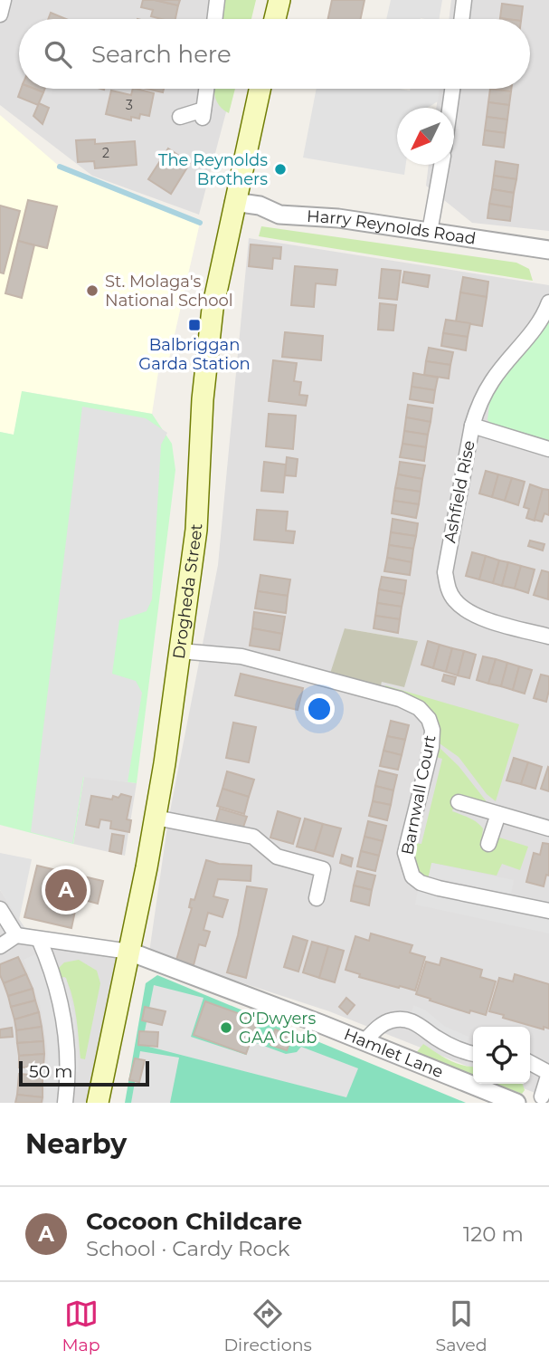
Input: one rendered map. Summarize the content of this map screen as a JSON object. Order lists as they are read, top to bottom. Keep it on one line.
{"streets":{"main road":["Drogheda Street"],"street":["Harry Reynolds Road","Ashfield Rise","Barnwall Court","Hamlet Lane"]},"crossings":[["Harry Reynolds Road","Drogheda Street"],["Drogheda Street","Barnwall Court"],["Drogheda Street","Hamlet Lane"]],"places":{"other":["The Reynolds Brothers","St. Molaga's National School","O'Dwyers GAA Club"],"transit":["Balbriggan Garda Station"]},"house_numbers":["3","2"],"scale_bar":"50 m","north":"bottom left","page":{"search":"Search here","pins":"A","scale":"50 m","heading":"Nearby","list":[{"mark":"A","name":"Cocoon Childcare","note":"School · Cardy Rock","value":"120 m"}],"nav":["Map","Directions","Saved"]}}
